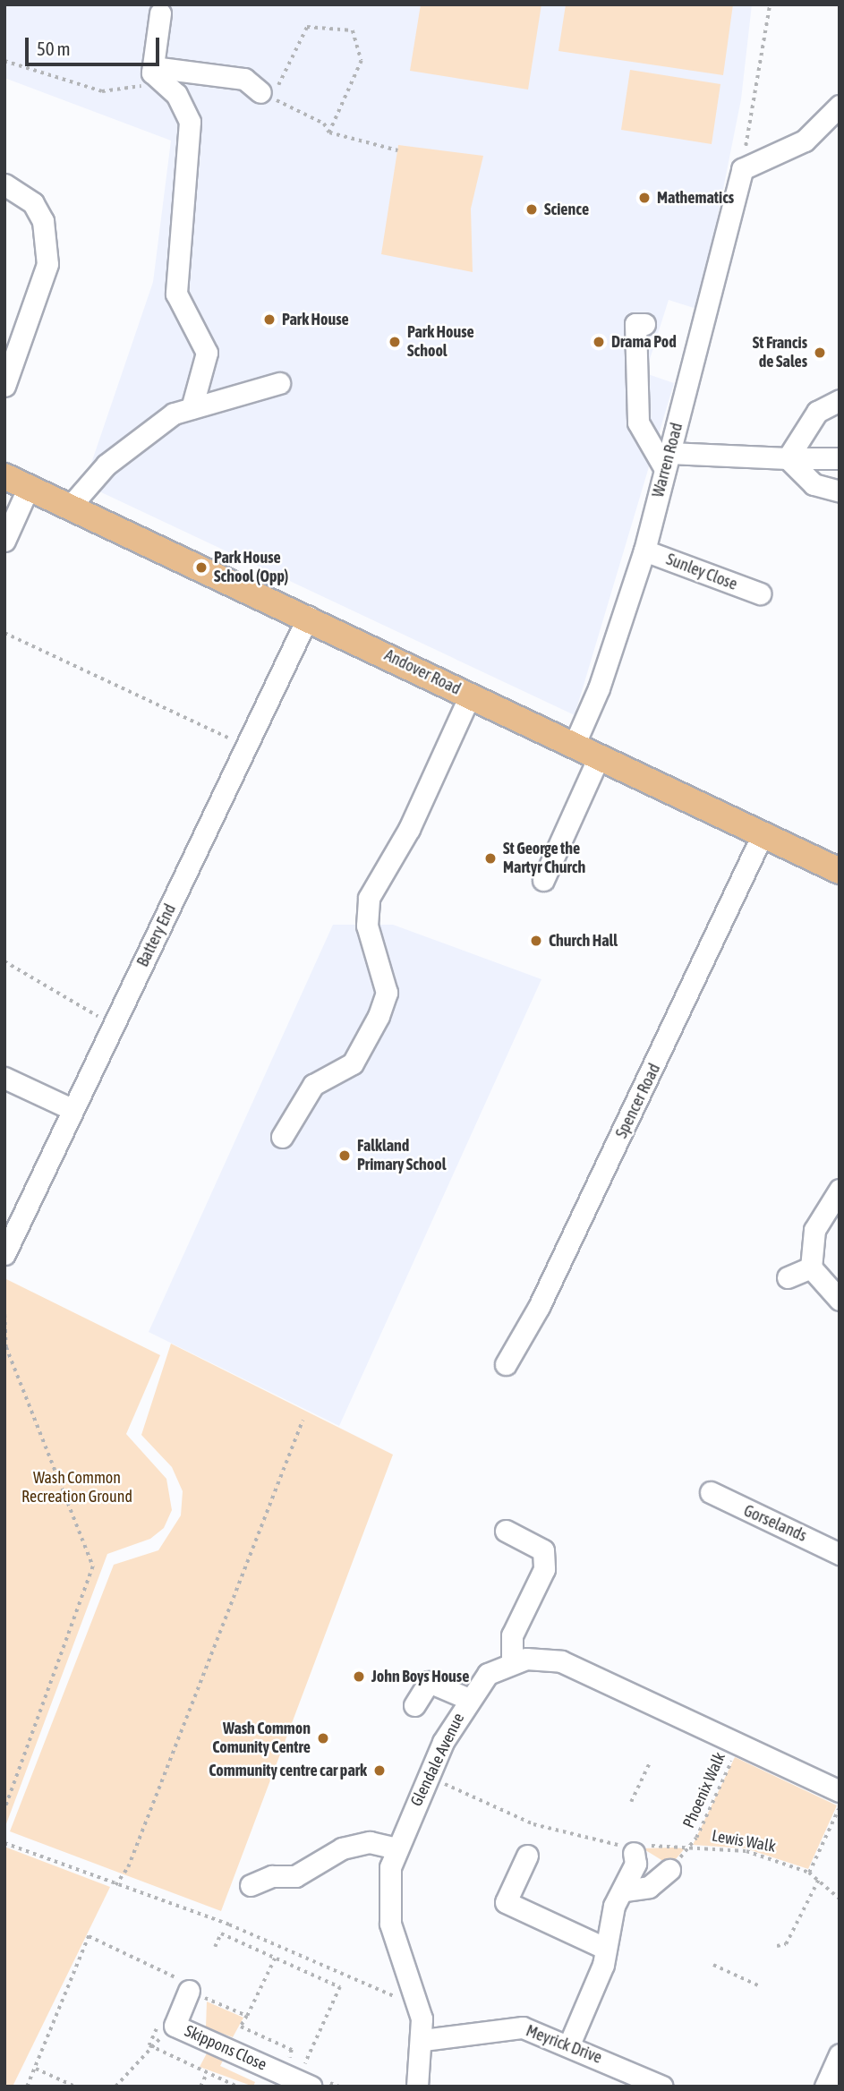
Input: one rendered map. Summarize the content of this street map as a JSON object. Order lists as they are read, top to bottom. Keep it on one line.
{"streets":{"main road":["Andover Road"],"street":["Warren Road","Sunley Close","Battery End","Spencer Road","Gorselands","Glendale Avenue","Meyrick Drive","Skippons Close"],"path":["Phoenix Walk","Lewis Walk"]},"crossings":[["Warren Road","Sunley Close"],["Warren Road","Andover Road"],["Andover Road","Battery End"],["Andover Road","Spencer Road"],["Glendale Avenue","Phoenix Walk"],["Glendale Avenue","Meyrick Drive"],["Phoenix Walk","Lewis Walk"]],"parks":["Wash Common Recreation Ground"],"places":["Mathematics","Science","Park House","Park House School","Drama Pod","St Francis de Sales","Park House School (Opp)","St George the Martyr Church","Church Hall","Falkland Primary School","John Boys House","Wash Common Comunity Centre","Community centre car park"],"scale_bar":"50 m"}
